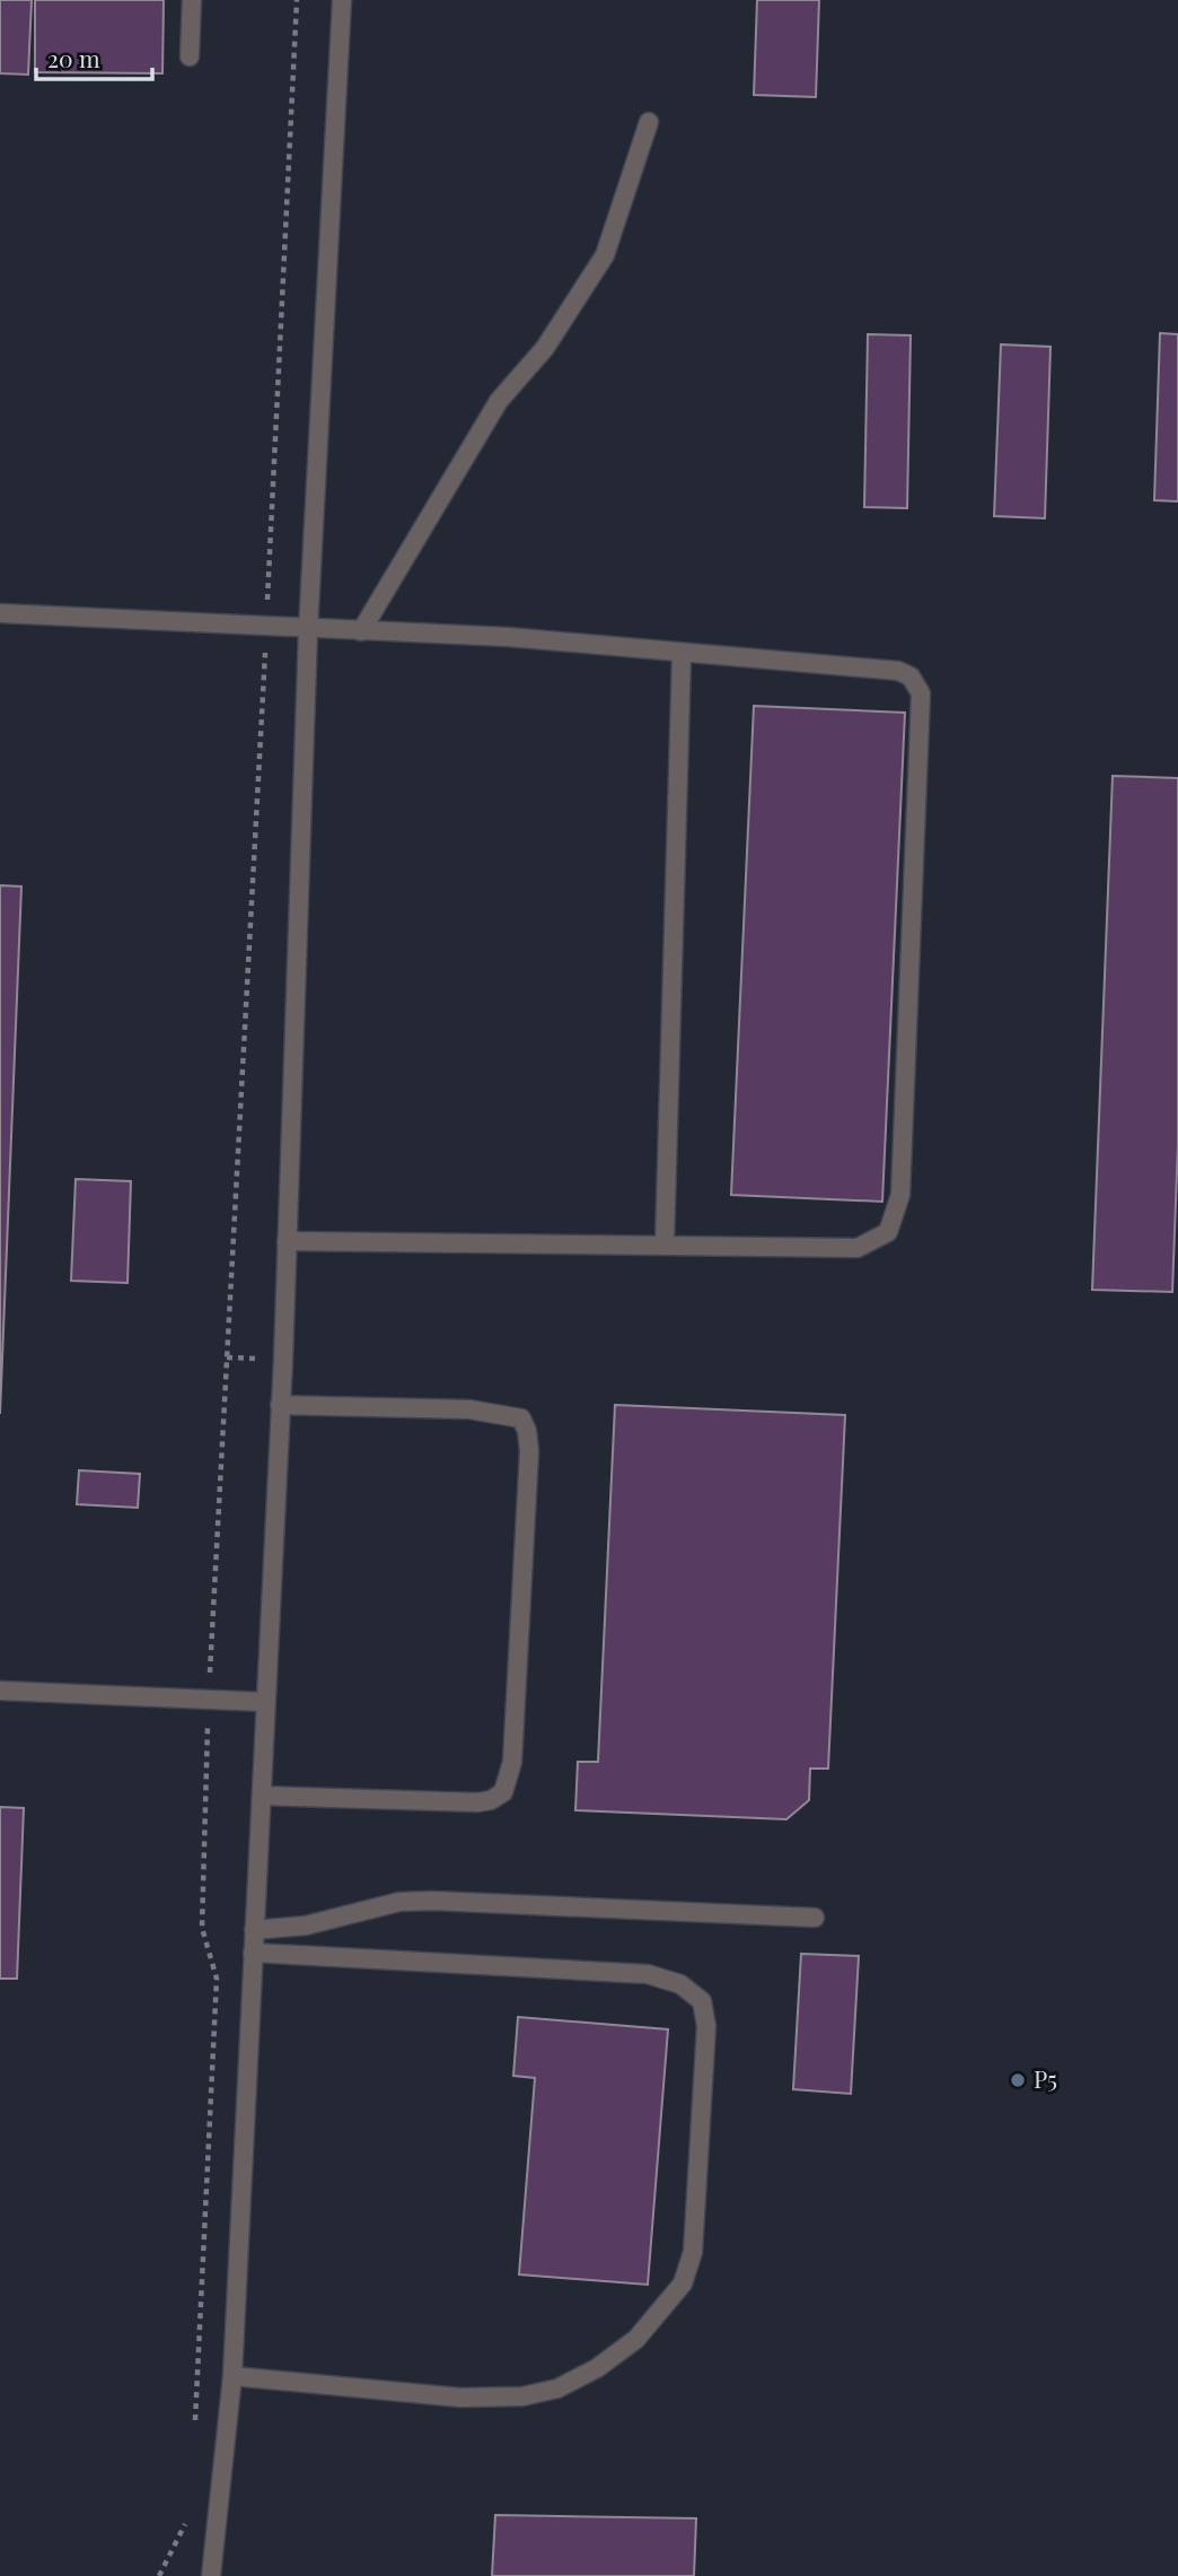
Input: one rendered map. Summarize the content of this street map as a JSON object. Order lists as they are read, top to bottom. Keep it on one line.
{"places":["P5"],"scale_bar":"20 m"}
